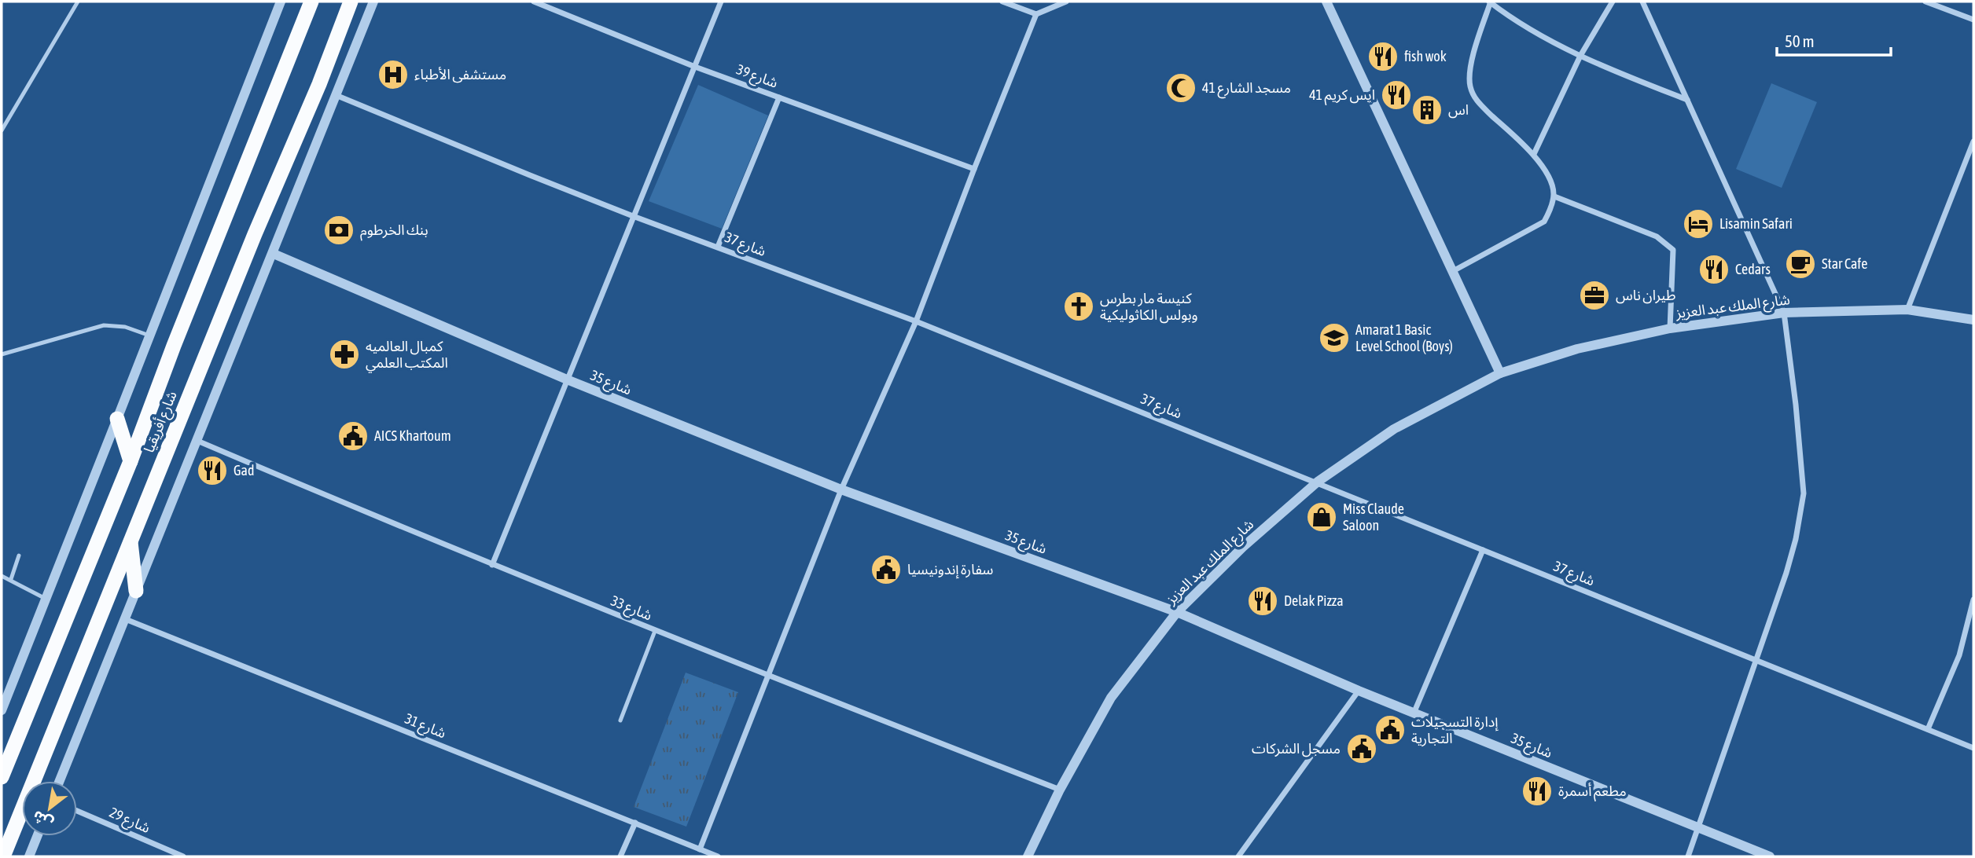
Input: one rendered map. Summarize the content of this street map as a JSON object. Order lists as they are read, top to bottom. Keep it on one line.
{"streets":{"highway":["شارع أفريقيا"],"street":["شارع 39","شارع 37","شارع الملك عبد العزيز","شارع 35","شارع 33","شارع 31","شارع 29"]},"crossings":[["شارع 37","شارع الملك عبد العزيز"],["شارع الملك عبد العزيز","شارع 35"],["شارع الملك عبد العزيز","شارع 33"]],"places":{"restaurant":["fish wok","41 ايس كريم","Cedars","Gad","Delak Pizza","مطعم أسمرة"],"hospital":["مستشفی الأطباء"],"mosque":["مسجد الشارع 41"],"building":["اس"],"hotel":["Lisamin Safari"],"bank":["بنك الخرطوم"],"cafe":["Star Cafe"],"office":["طيران ناس"],"church":["كنيسة مار بطرس وبولس الكاثوليكية"],"school or university":["Amarat 1 Basic Level School (Boys)"],"pharmacy":["كمبال العالميه المكتب العلمي"],"public building":["AICS Khartoum","سفارة إندونيسيا","إدارة التسجيلات التجارية","مسجل الشركات"],"shop":["Miss Claude Saloon"]},"scale_bar":"50 m","north":"bottom left"}
